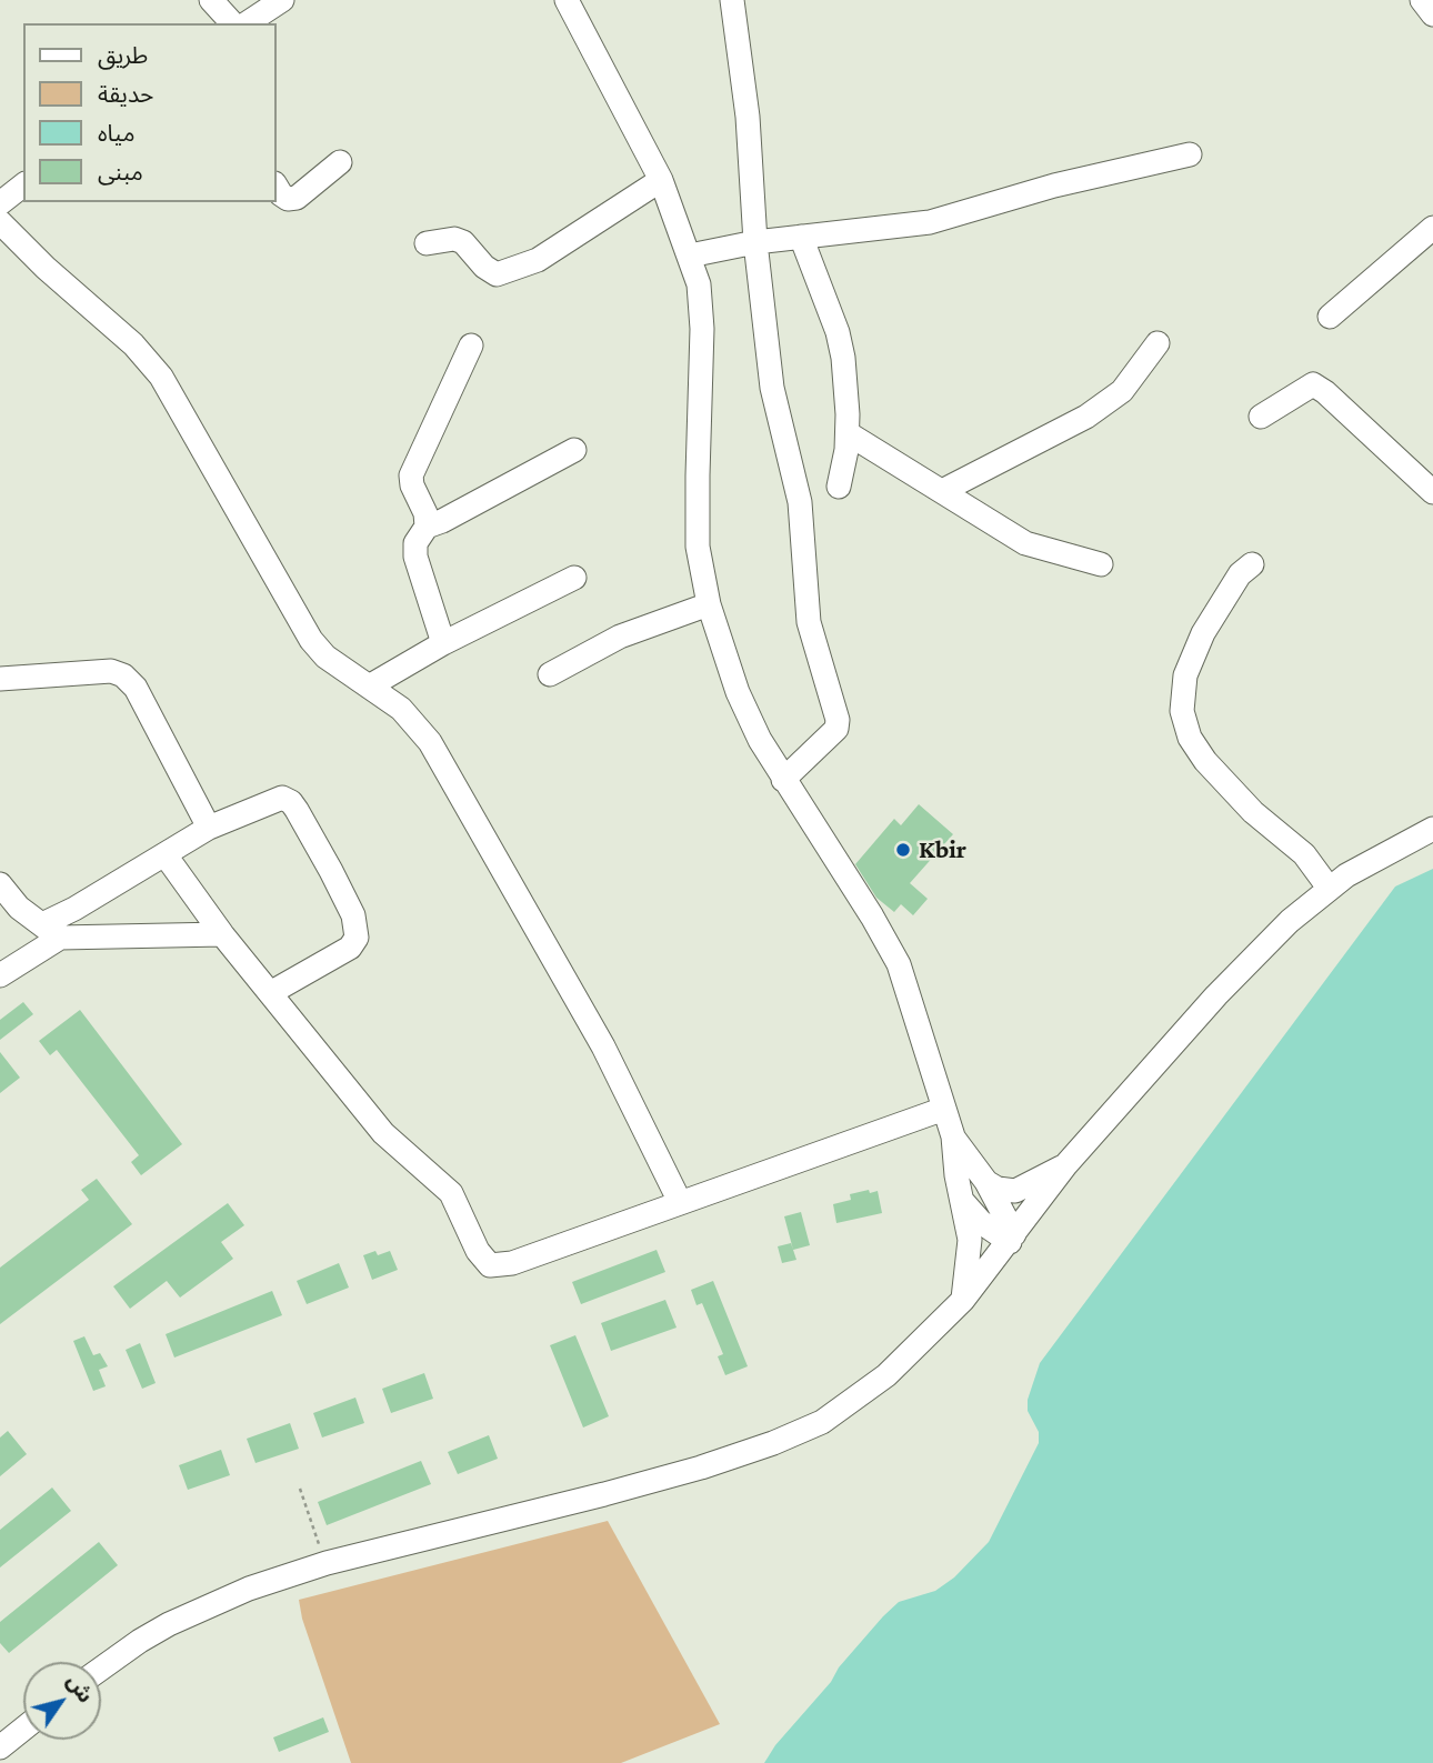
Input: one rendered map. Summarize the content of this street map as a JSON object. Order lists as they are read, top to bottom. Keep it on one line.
{"places":["Kbir"],"legend":["طريق","حديقة","مياه","مبنى"],"north":"top right"}
